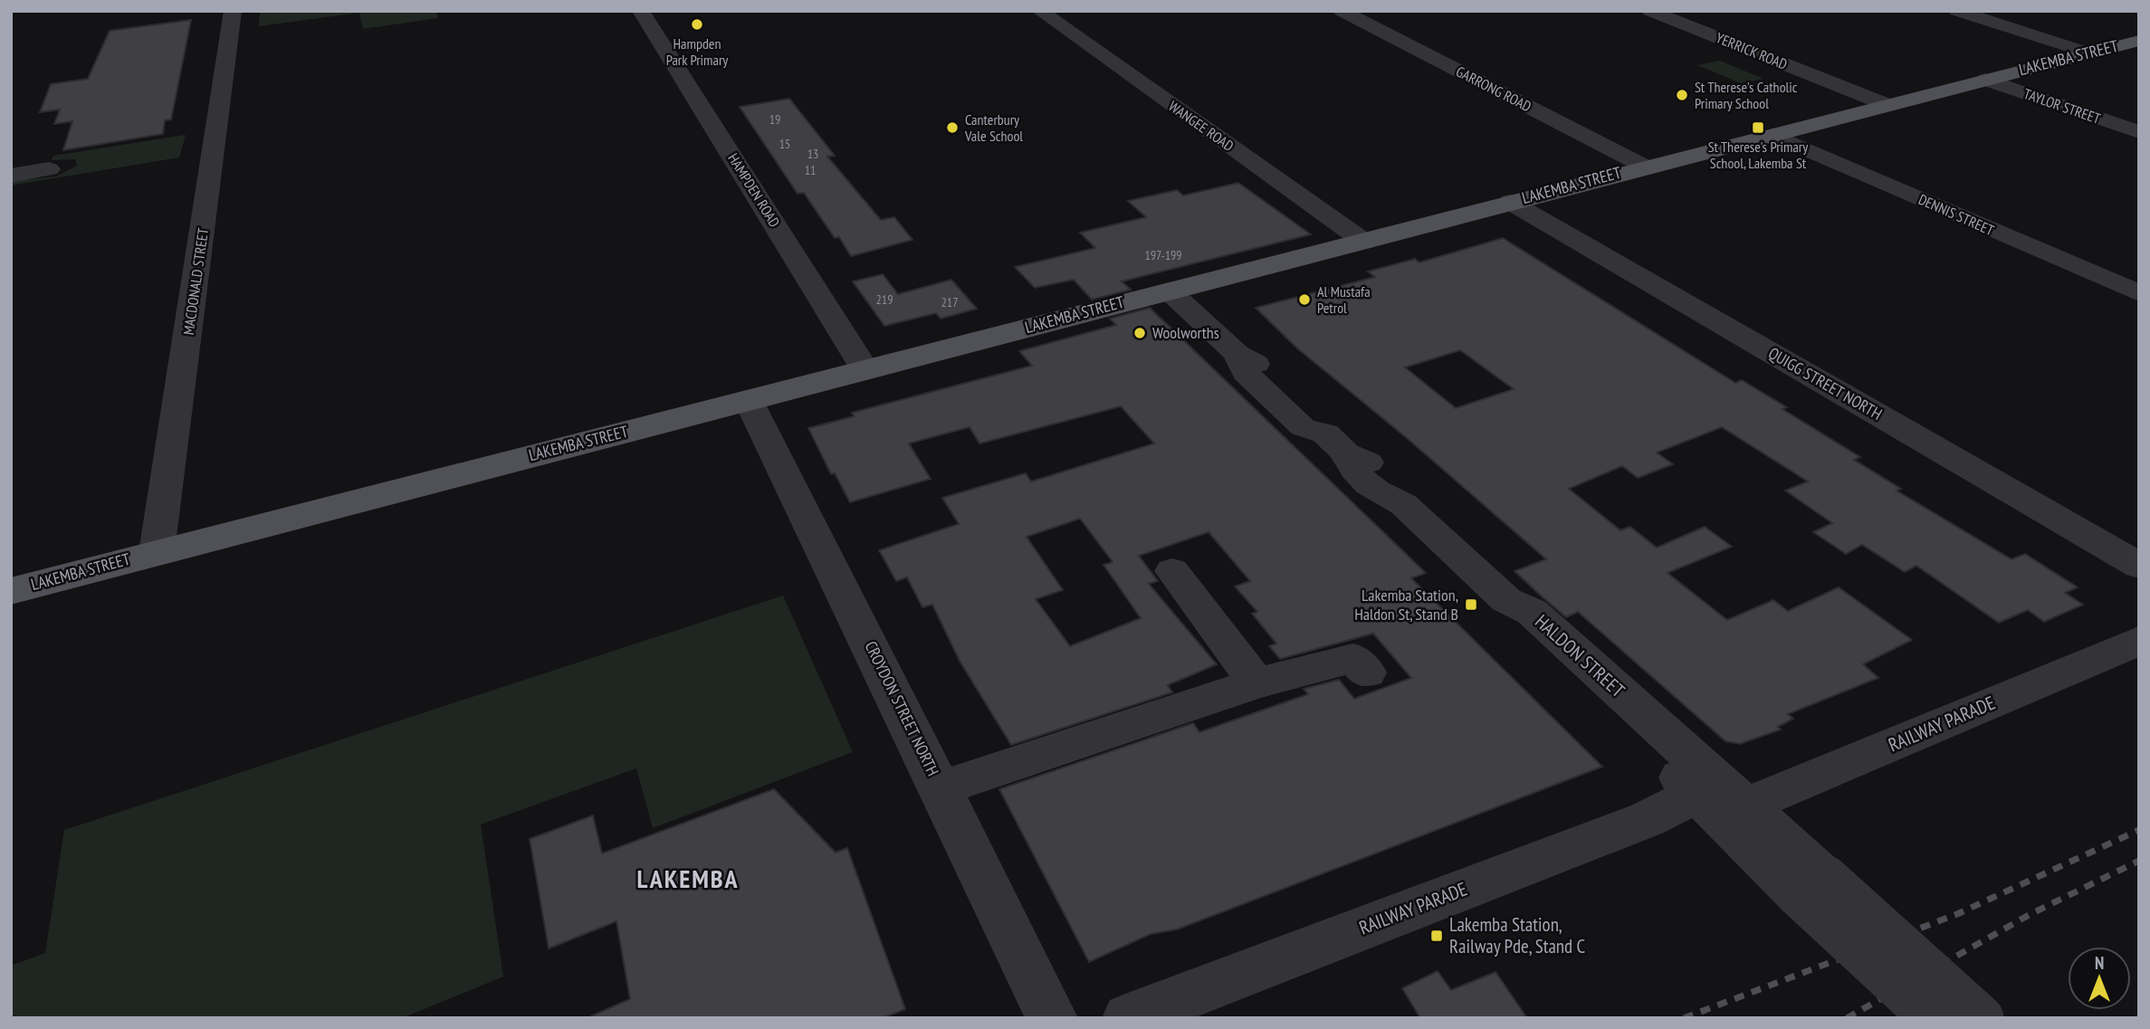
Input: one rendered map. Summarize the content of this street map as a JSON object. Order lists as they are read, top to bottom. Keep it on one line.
{"streets":{"main road":["LAKEMBA STREET"],"street":["YERRICK ROAD","GARRONG ROAD","TAYLOR STREET","WANGEE ROAD","HAMPDEN ROAD","DENNIS STREET","MACDONALD STREET","QUIGG STREET NORTH","HALDON STREET","CROYDON STREET NORTH","RAILWAY PARADE"]},"crossings":[["YERRICK ROAD","LAKEMBA STREET"],["LAKEMBA STREET","GARRONG ROAD"],["LAKEMBA STREET","TAYLOR STREET"],["LAKEMBA STREET","WANGEE ROAD"],["LAKEMBA STREET","HAMPDEN ROAD"],["LAKEMBA STREET","DENNIS STREET"],["LAKEMBA STREET","MACDONALD STREET"],["LAKEMBA STREET","QUIGG STREET NORTH"],["LAKEMBA STREET","CROYDON STREET NORTH"],["HALDON STREET","RAILWAY PARADE"]],"districts":["LAKEMBA"],"places":{"other":["Hampden Park Primary","St Therese's Catholic Primary School","Canterbury Vale School","Al Mustafa Petrol","Woolworths"],"transit":["St Therese's Primary School, Lakemba St","Lakemba Station, Haldon St, Stand B","Lakemba Station, Railway Pde, Stand C"]},"house_numbers":["19","15","13","11","197-199","219","217"],"north":"top"}
